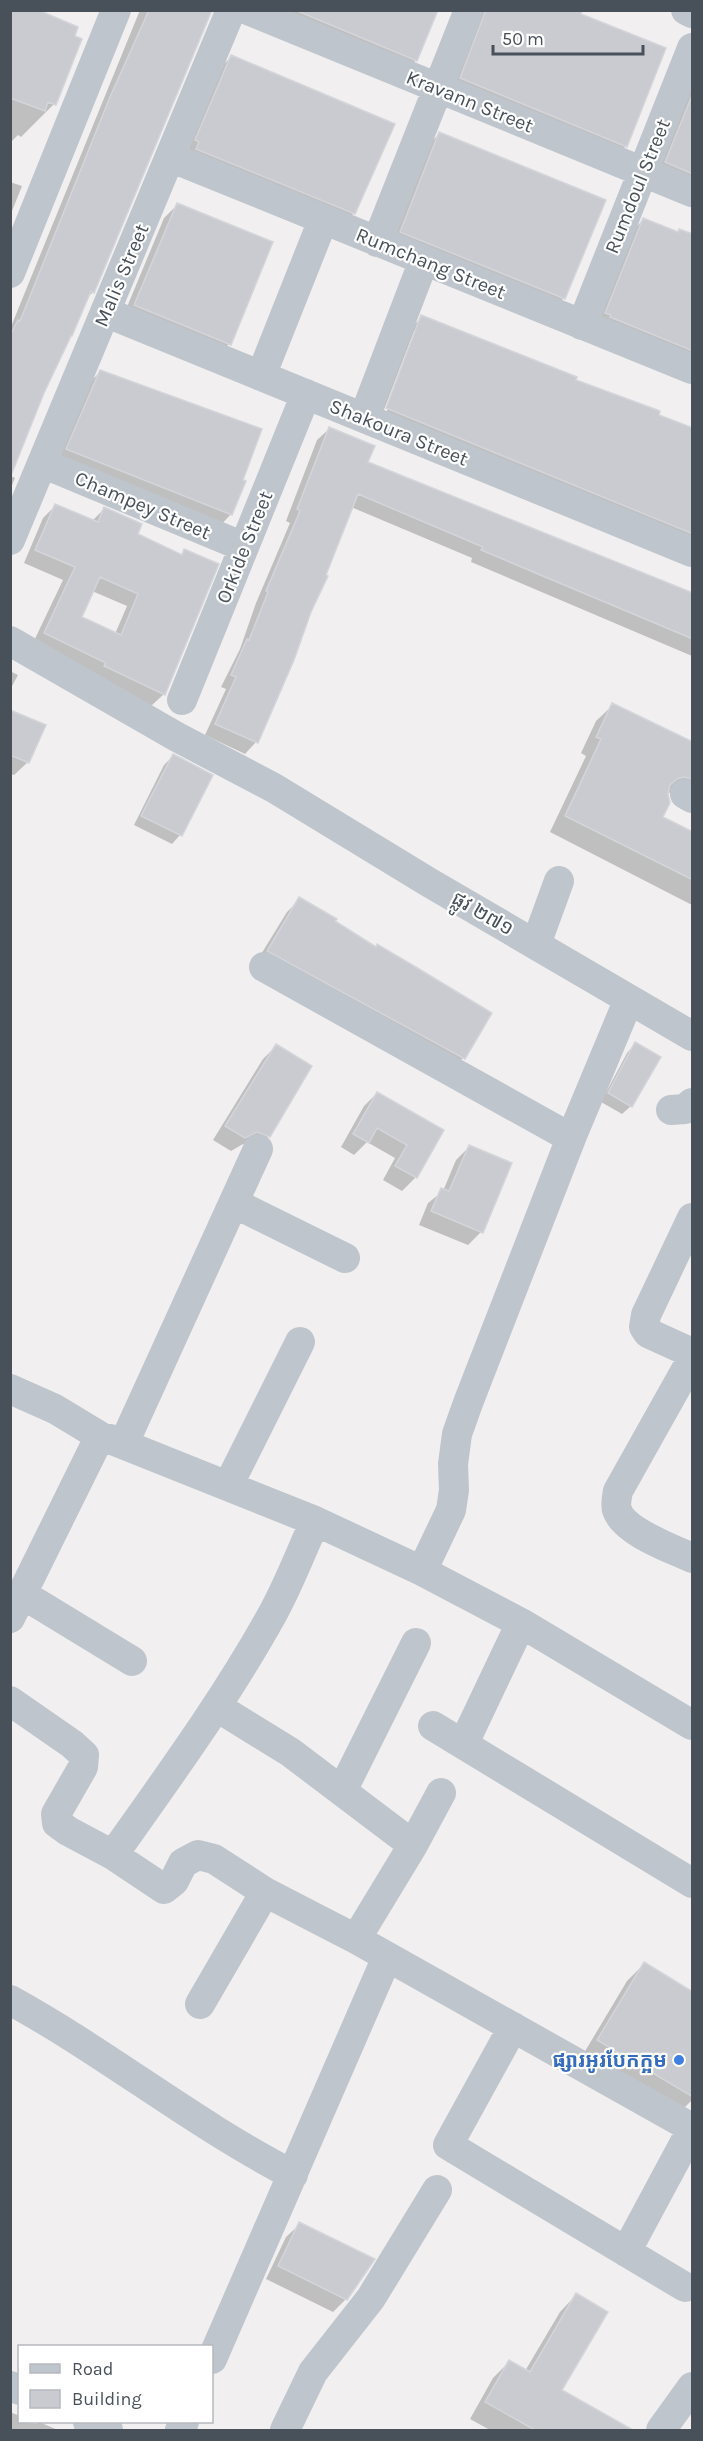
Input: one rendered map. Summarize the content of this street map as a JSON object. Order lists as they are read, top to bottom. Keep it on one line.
{"streets":{"street":["Kravann Street","Rumdoul Street","Rumchang Street","Malis Street","Shakoura Street","Champey Street","Orkide Street","ផ្លូវ ២៧១"]},"crossings":[["Kravann Street","Rumdoul Street"],["Rumdoul Street","Rumchang Street"],["Rumchang Street","Malis Street"],["Malis Street","Shakoura Street"],["Malis Street","Champey Street"],["Shakoura Street","Orkide Street"],["Champey Street","Orkide Street"]],"places":["ផ្សារអូរបែកក្អម"],"legend":["Road","Building"],"scale_bar":"50 m"}
